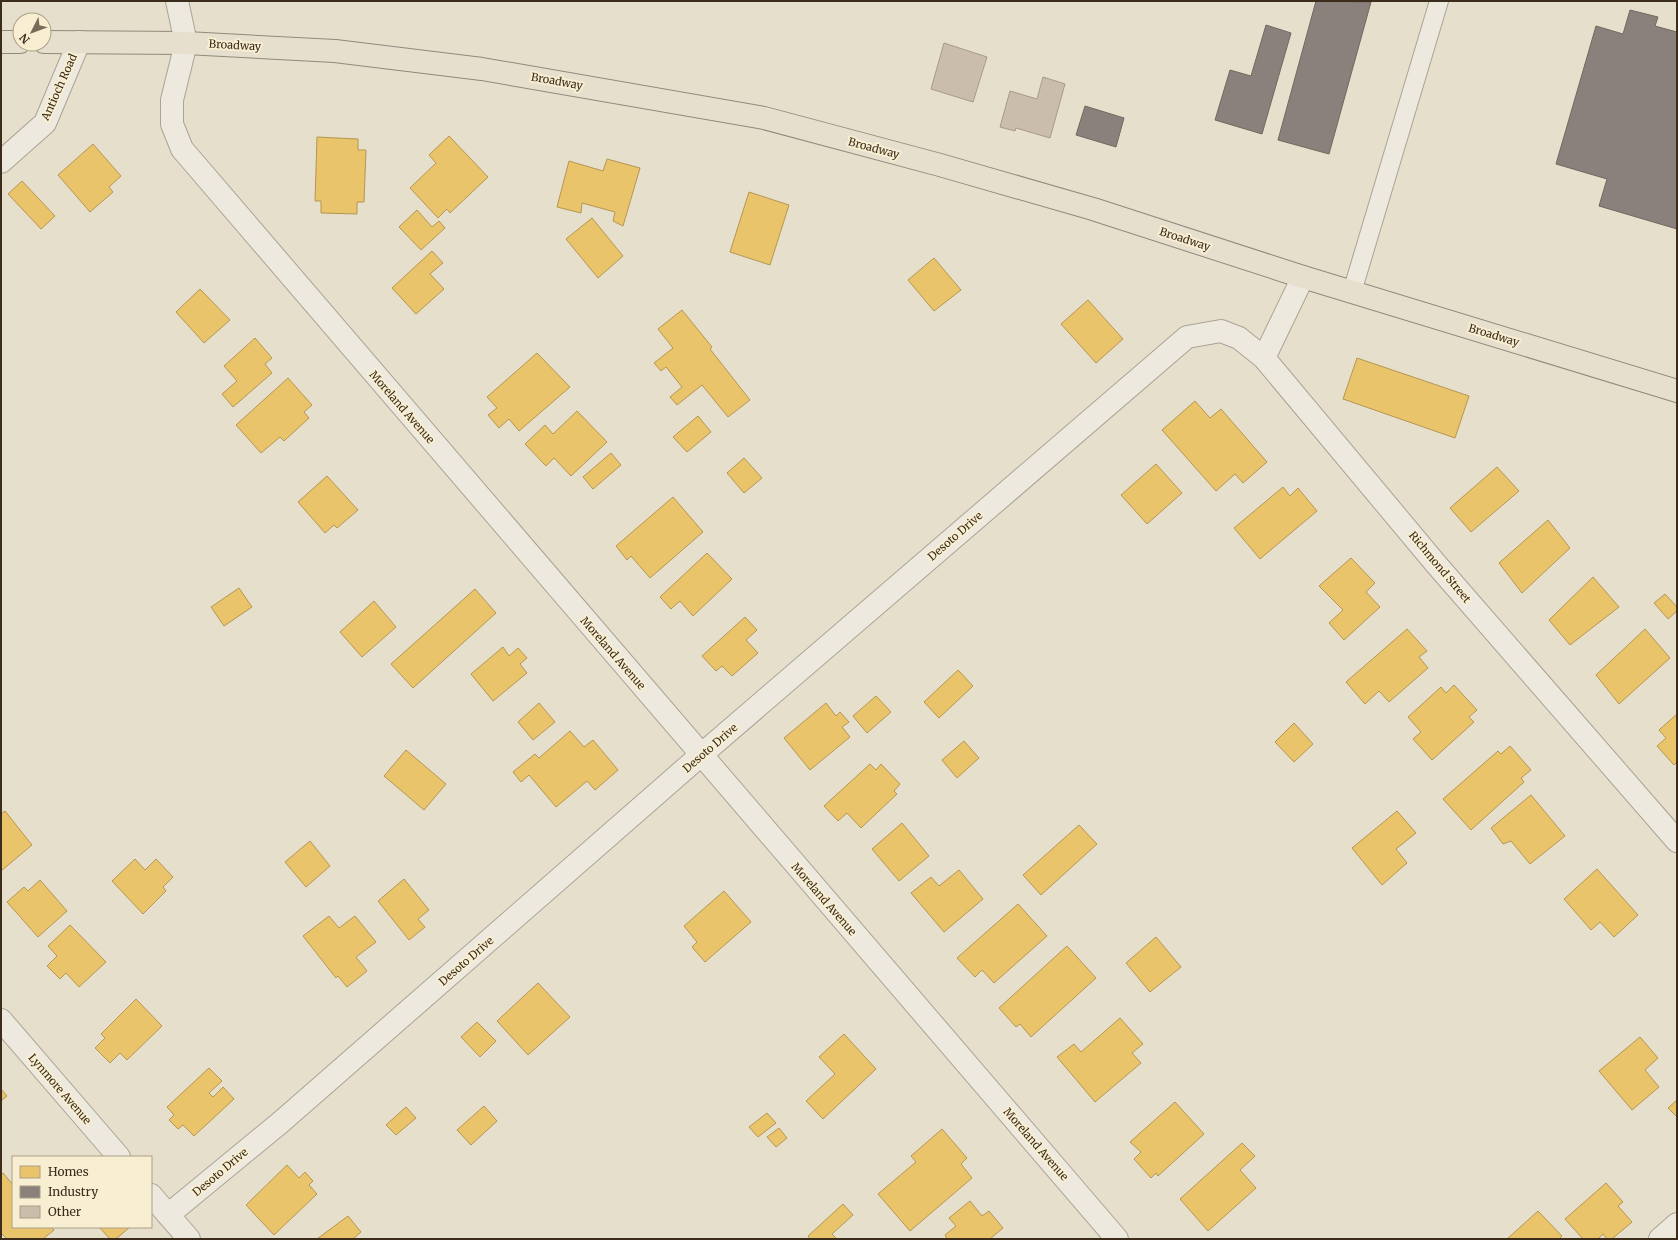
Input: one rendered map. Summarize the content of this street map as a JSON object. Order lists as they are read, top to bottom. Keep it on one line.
{"streets":{"main road":["Broadway"],"street":["Antioch Road","Moreland Avenue","Desoto Drive","Richmond Street","Lynmore Avenue"]},"crossings":[["Broadway","Antioch Road"],["Broadway","Moreland Avenue"],["Moreland Avenue","Desoto Drive"],["Desoto Drive","Richmond Street"]],"legend":["Homes","Industry","Other"],"north":"bottom left"}
